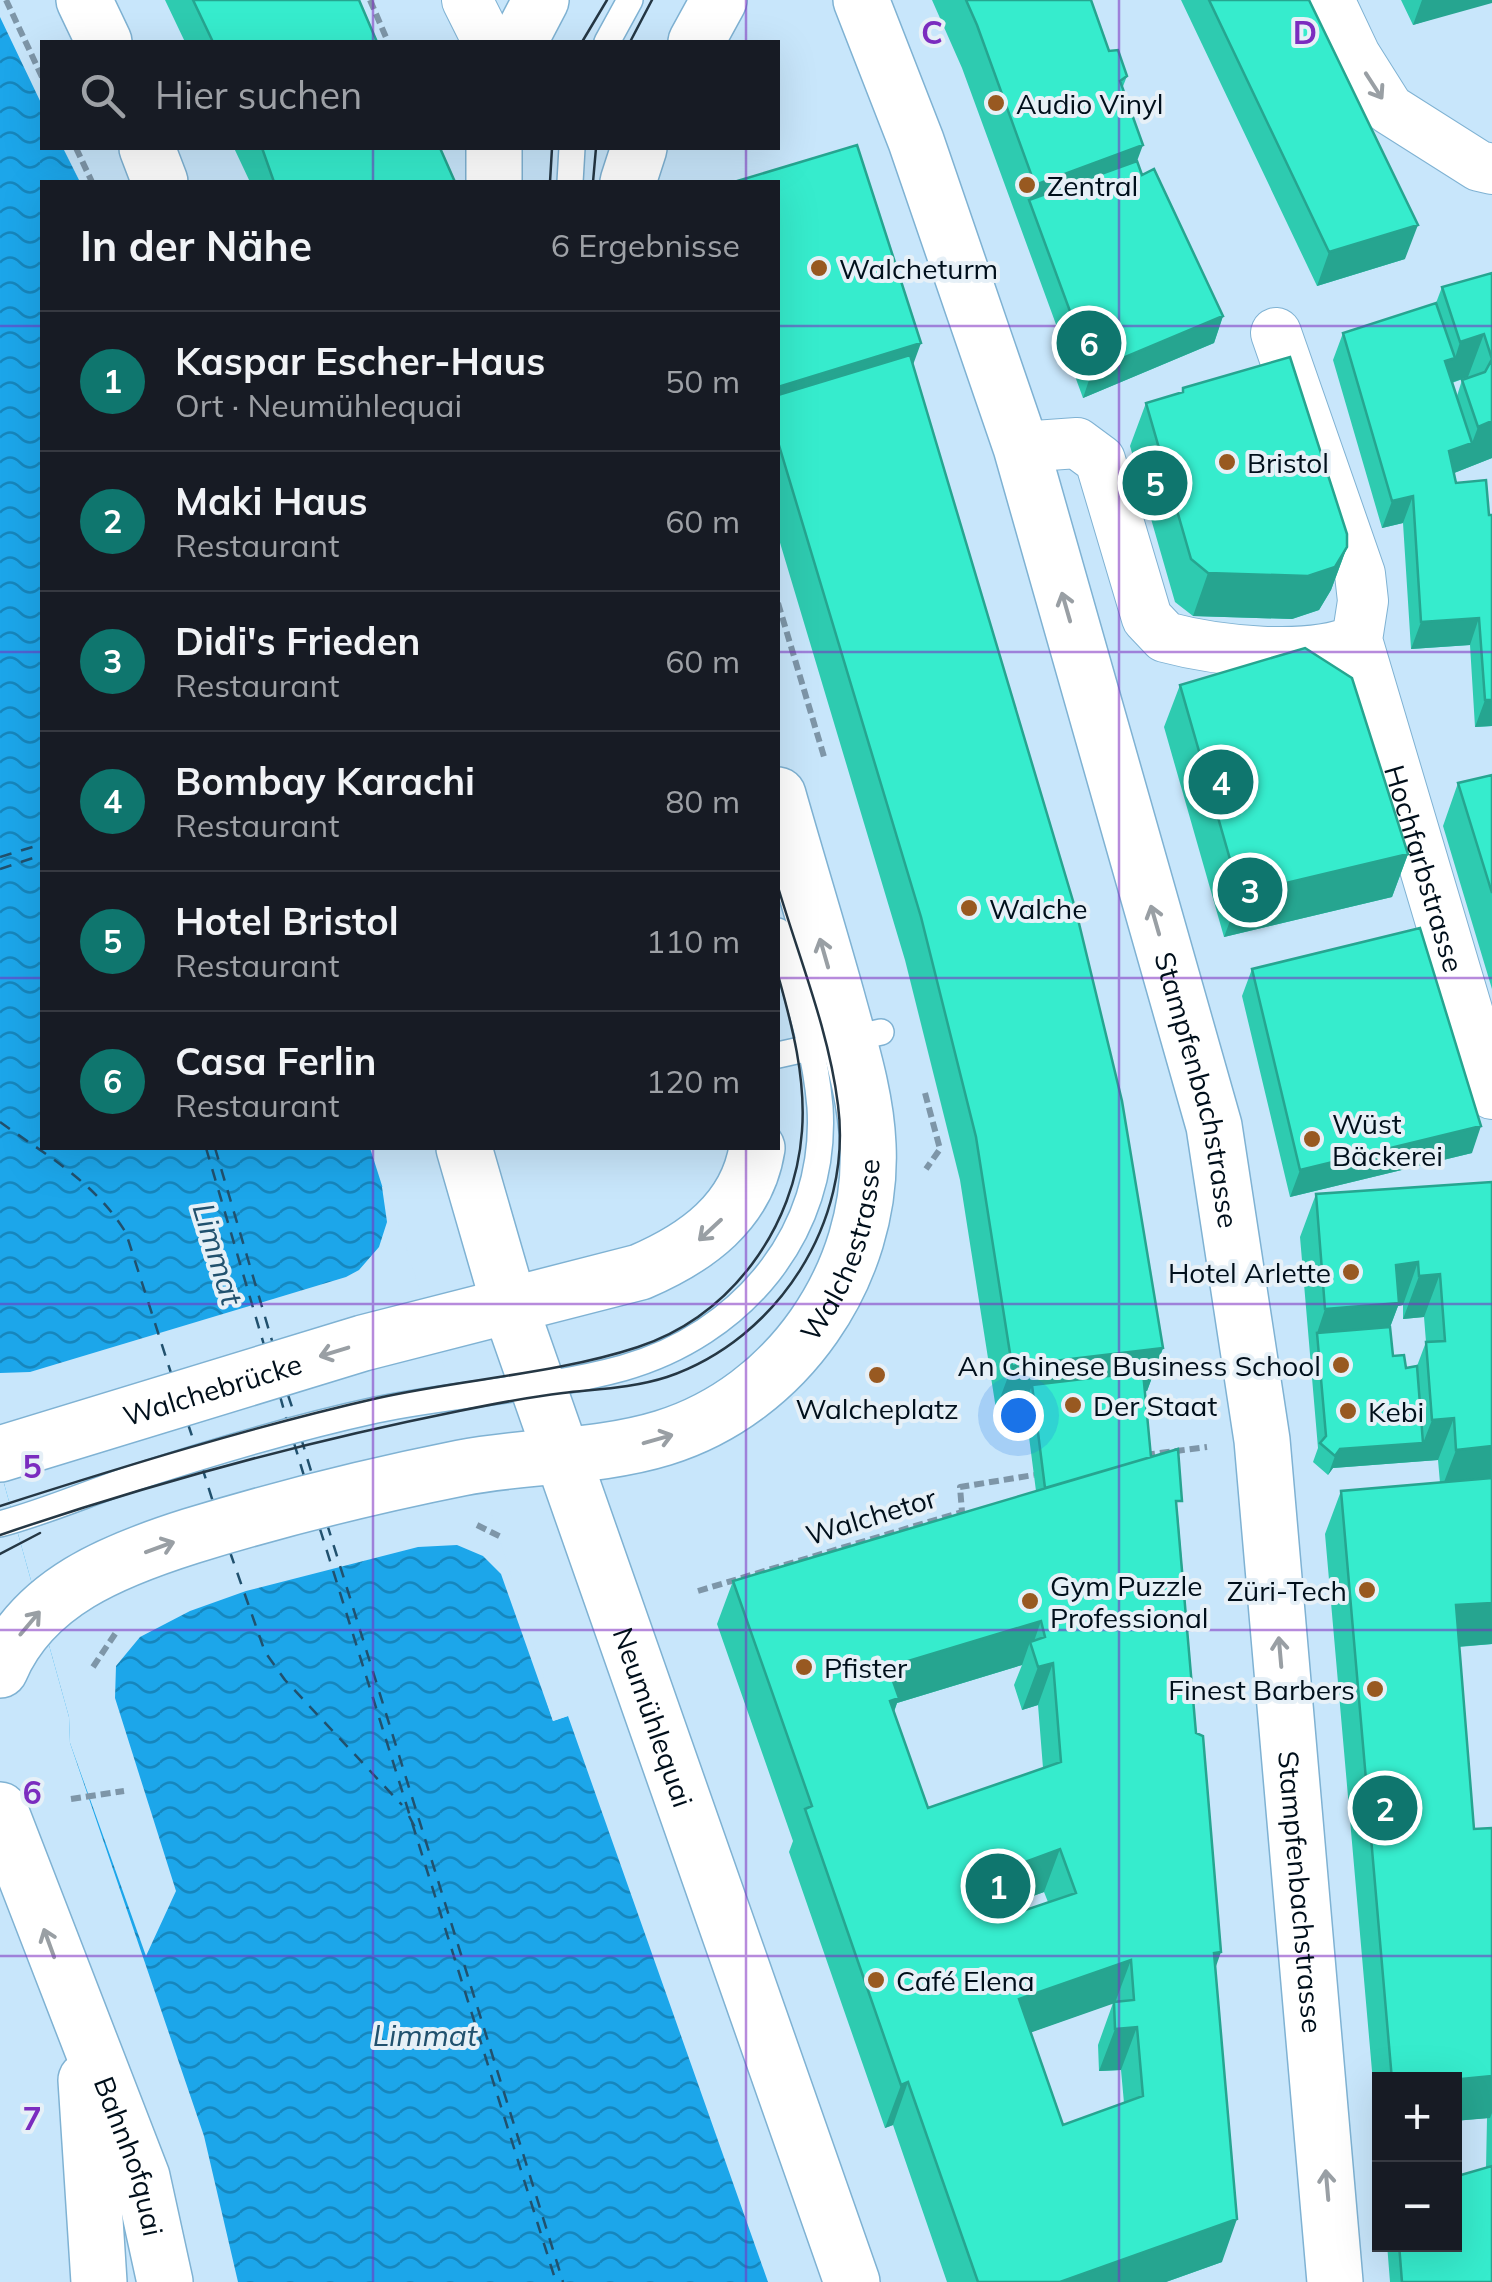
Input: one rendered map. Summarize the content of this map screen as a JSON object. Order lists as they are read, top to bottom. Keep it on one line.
{"streets":{"street":["Hochfarbstrasse","Stampfenbachstrasse","Walchestrasse","Walchebrücke","Neumühlequai","Bahnhofquai"],"path":["Walchetor"]},"crossings":[["Walchestrasse","Neumühlequai"],["Walchebrücke","Neumühlequai"]],"one_way":["Stampfenbachstrasse","Walchebrücke"],"water":["Limmat"],"places":["Audio Vinyl","Zentral","Walcheturm","Bristol","Walche","Wüst Bäckerei","Hotel Arlette","An Chinese Business School","Walcheplatz","Der Staat","Kebi","Züri-Tech","Gym Puzzle Professional","Pfister","Finest Barbers","Café Elena"],"page":{"search":"Hier suchen","heading":["In der Nähe","6 Ergebnisse"],"pins":["6","5","4","3","2","1"],"list":[{"mark":"1","name":"Kaspar Escher-Haus","note":"Ort · Neumühlequai","value":"50 m"},{"mark":"2","name":"Maki Haus","note":"Restaurant","value":"60 m"},{"mark":"3","name":"Didi's Frieden","note":"Restaurant","value":"60 m"},{"mark":"4","name":"Bombay Karachi","note":"Restaurant","value":"80 m"},{"mark":"5","name":"Hotel Bristol","note":"Restaurant","value":"110 m"},{"mark":"6","name":"Casa Ferlin","note":"Restaurant","value":"120 m"}],"map_buttons":["+","−"]},"grid":{"columns":["C","D"],"rows":["5","6","7"]}}
